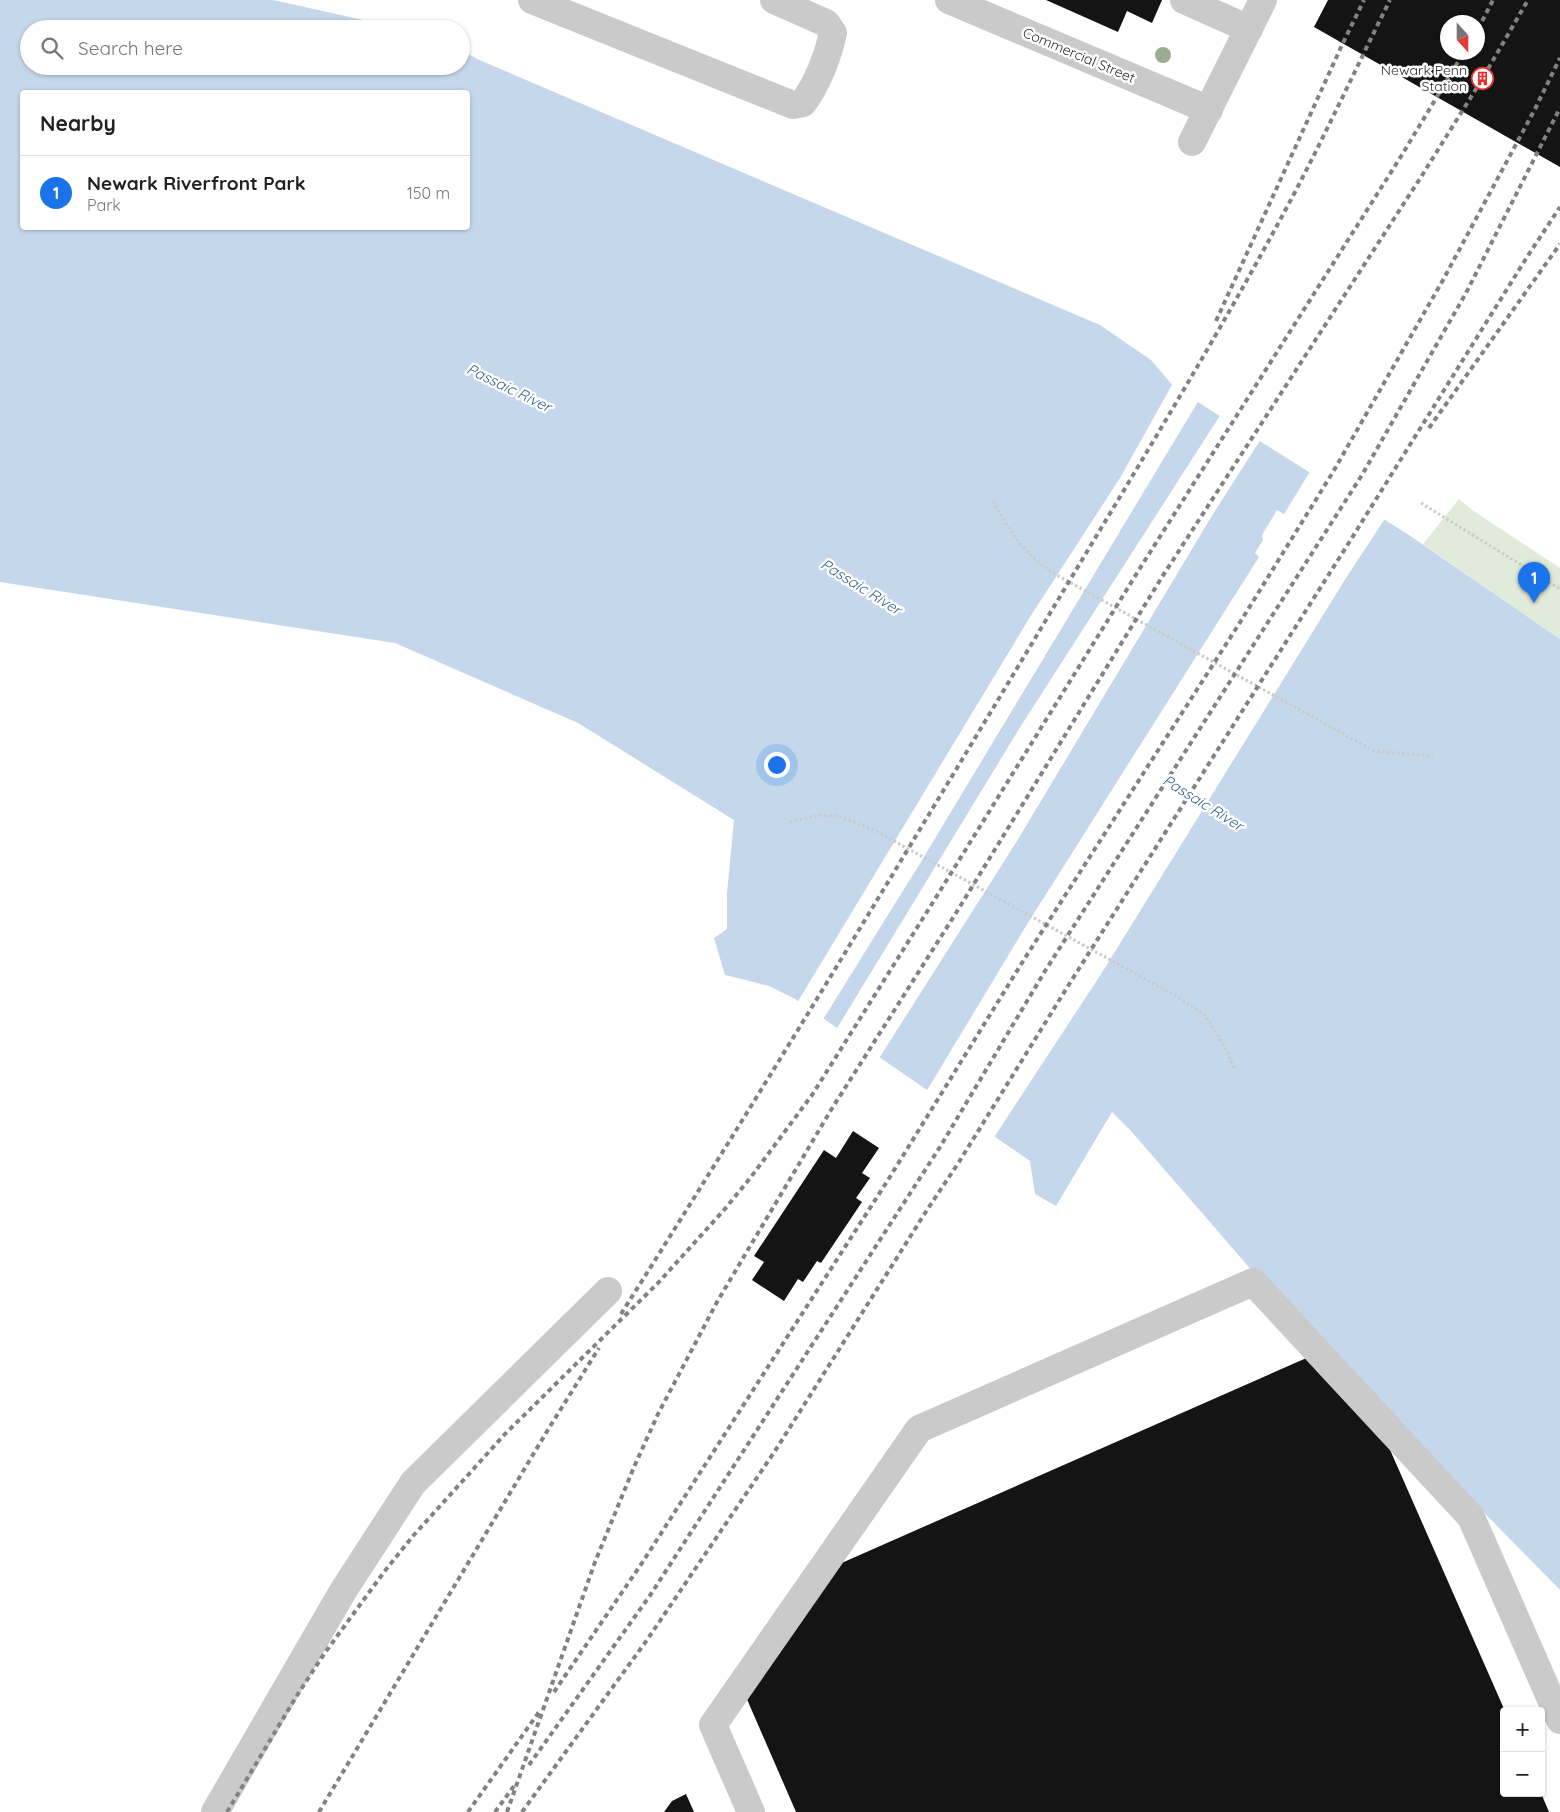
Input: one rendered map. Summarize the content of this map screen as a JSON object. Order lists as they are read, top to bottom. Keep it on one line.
{"streets":{"street":["Commercial Street"]},"water":["Passaic River"],"places":{"building":["Newark Penn Station"]},"north":"bottom","page":{"search":"Search here","heading":"Nearby","list":[{"mark":"1","name":"Newark Riverfront Park","note":"Park","value":"150 m"}],"pins":"1","map_buttons":["+","−"]}}
